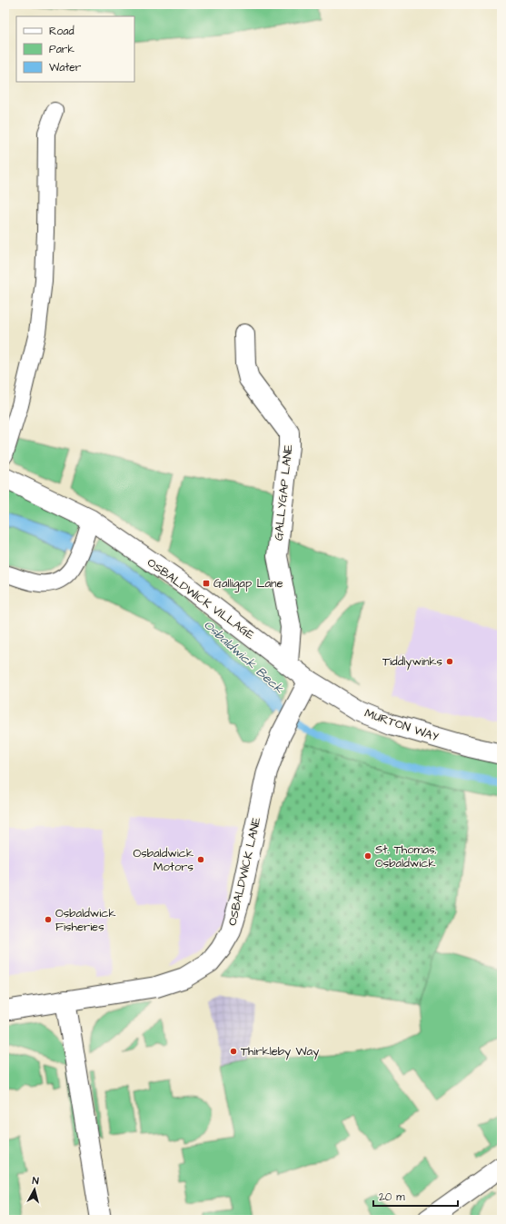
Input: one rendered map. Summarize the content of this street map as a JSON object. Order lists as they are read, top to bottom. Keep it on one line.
{"streets":{"street":["GALLYGAP LANE","OSBALDWICK VILLAGE","MURTON WAY","OSBALDWICK LANE"]},"crossings":[["GALLYGAP LANE","OSBALDWICK VILLAGE"],["OSBALDWICK VILLAGE","MURTON WAY"],["OSBALDWICK VILLAGE","OSBALDWICK LANE"],["MURTON WAY","OSBALDWICK LANE"]],"water":["Osbaldwick Beck"],"places":{"transit":["Galligap Lane"],"other":["Tiddlywinks","St. Thomas, Osbaldwick","Osbaldwick Motors","Osbaldwick Fisheries","Thirkleby Way"]},"legend":["Road","Park","Water"],"scale_bar":"20 m","north":"top"}
